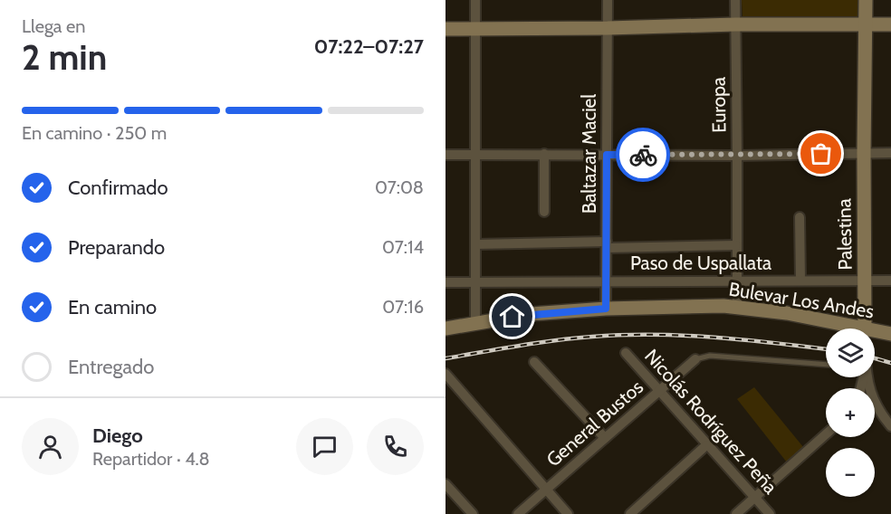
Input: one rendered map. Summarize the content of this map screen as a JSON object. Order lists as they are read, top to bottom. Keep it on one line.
{"streets":{"main road":["Palestina","Bulevar Los Andes"],"street":["Europa","Baltazar Maciel","Paso de Uspallata","Nicolás Rodríguez Peña","General Bustos"]},"crossings":[["Europa","Paso de Uspallata"],["Europa","Bulevar Los Andes"],["Baltazar Maciel","Paso de Uspallata"],["Baltazar Maciel","Bulevar Los Andes"],["Palestina","Paso de Uspallata"],["Nicolás Rodríguez Peña","General Bustos"]],"page":{"heading":["2 min","Llega en","07:22–07:27"],"panel":["Diego","Repartidor · 4.8"],"bar":"En camino · 250 m","list":[["Confirmado","07:08"],["Preparando","07:14"],["En camino","07:16"],"Entregado"],"map_buttons":["+","−"]}}
